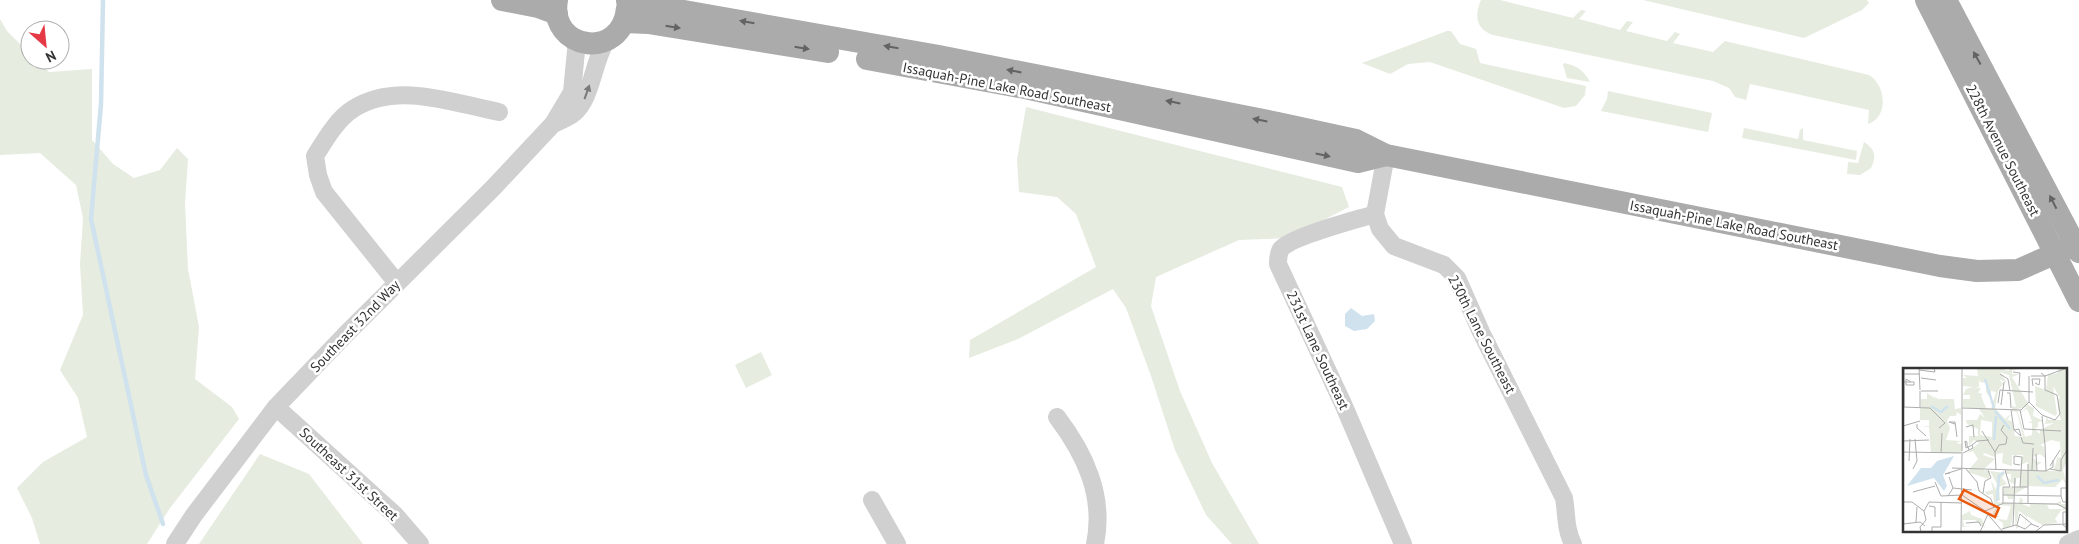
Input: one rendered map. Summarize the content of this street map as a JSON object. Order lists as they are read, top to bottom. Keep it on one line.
{"streets":{"main road":["Issaquah-Pine Lake Road Southeast","228th Avenue Southeast"],"street":["Southeast 32nd Way","230th Lane Southeast","231st Lane Southeast","Southeast 31st Street"]},"crossings":[["Issaquah-Pine Lake Road Southeast","228th Avenue Southeast"],["Southeast 32nd Way","Southeast 31st Street"],["230th Lane Southeast","231st Lane Southeast"]],"north":"bottom right"}
